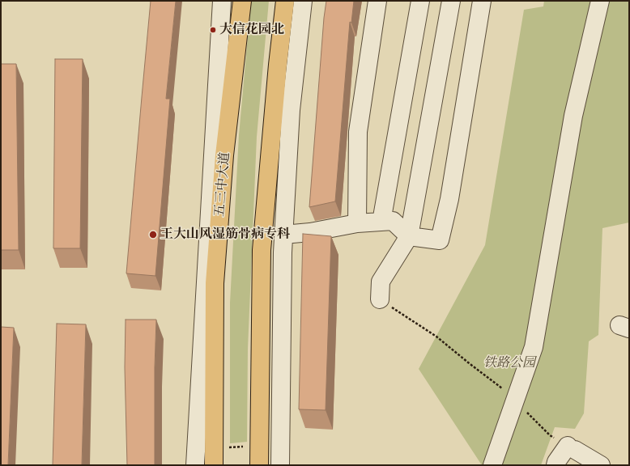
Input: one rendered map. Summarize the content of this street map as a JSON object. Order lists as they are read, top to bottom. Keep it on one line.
{"streets":{"main road":["五三中大道"]},"parks":["铁路公园"],"places":["大信花园北","王大山风湿筋骨病专科"]}
